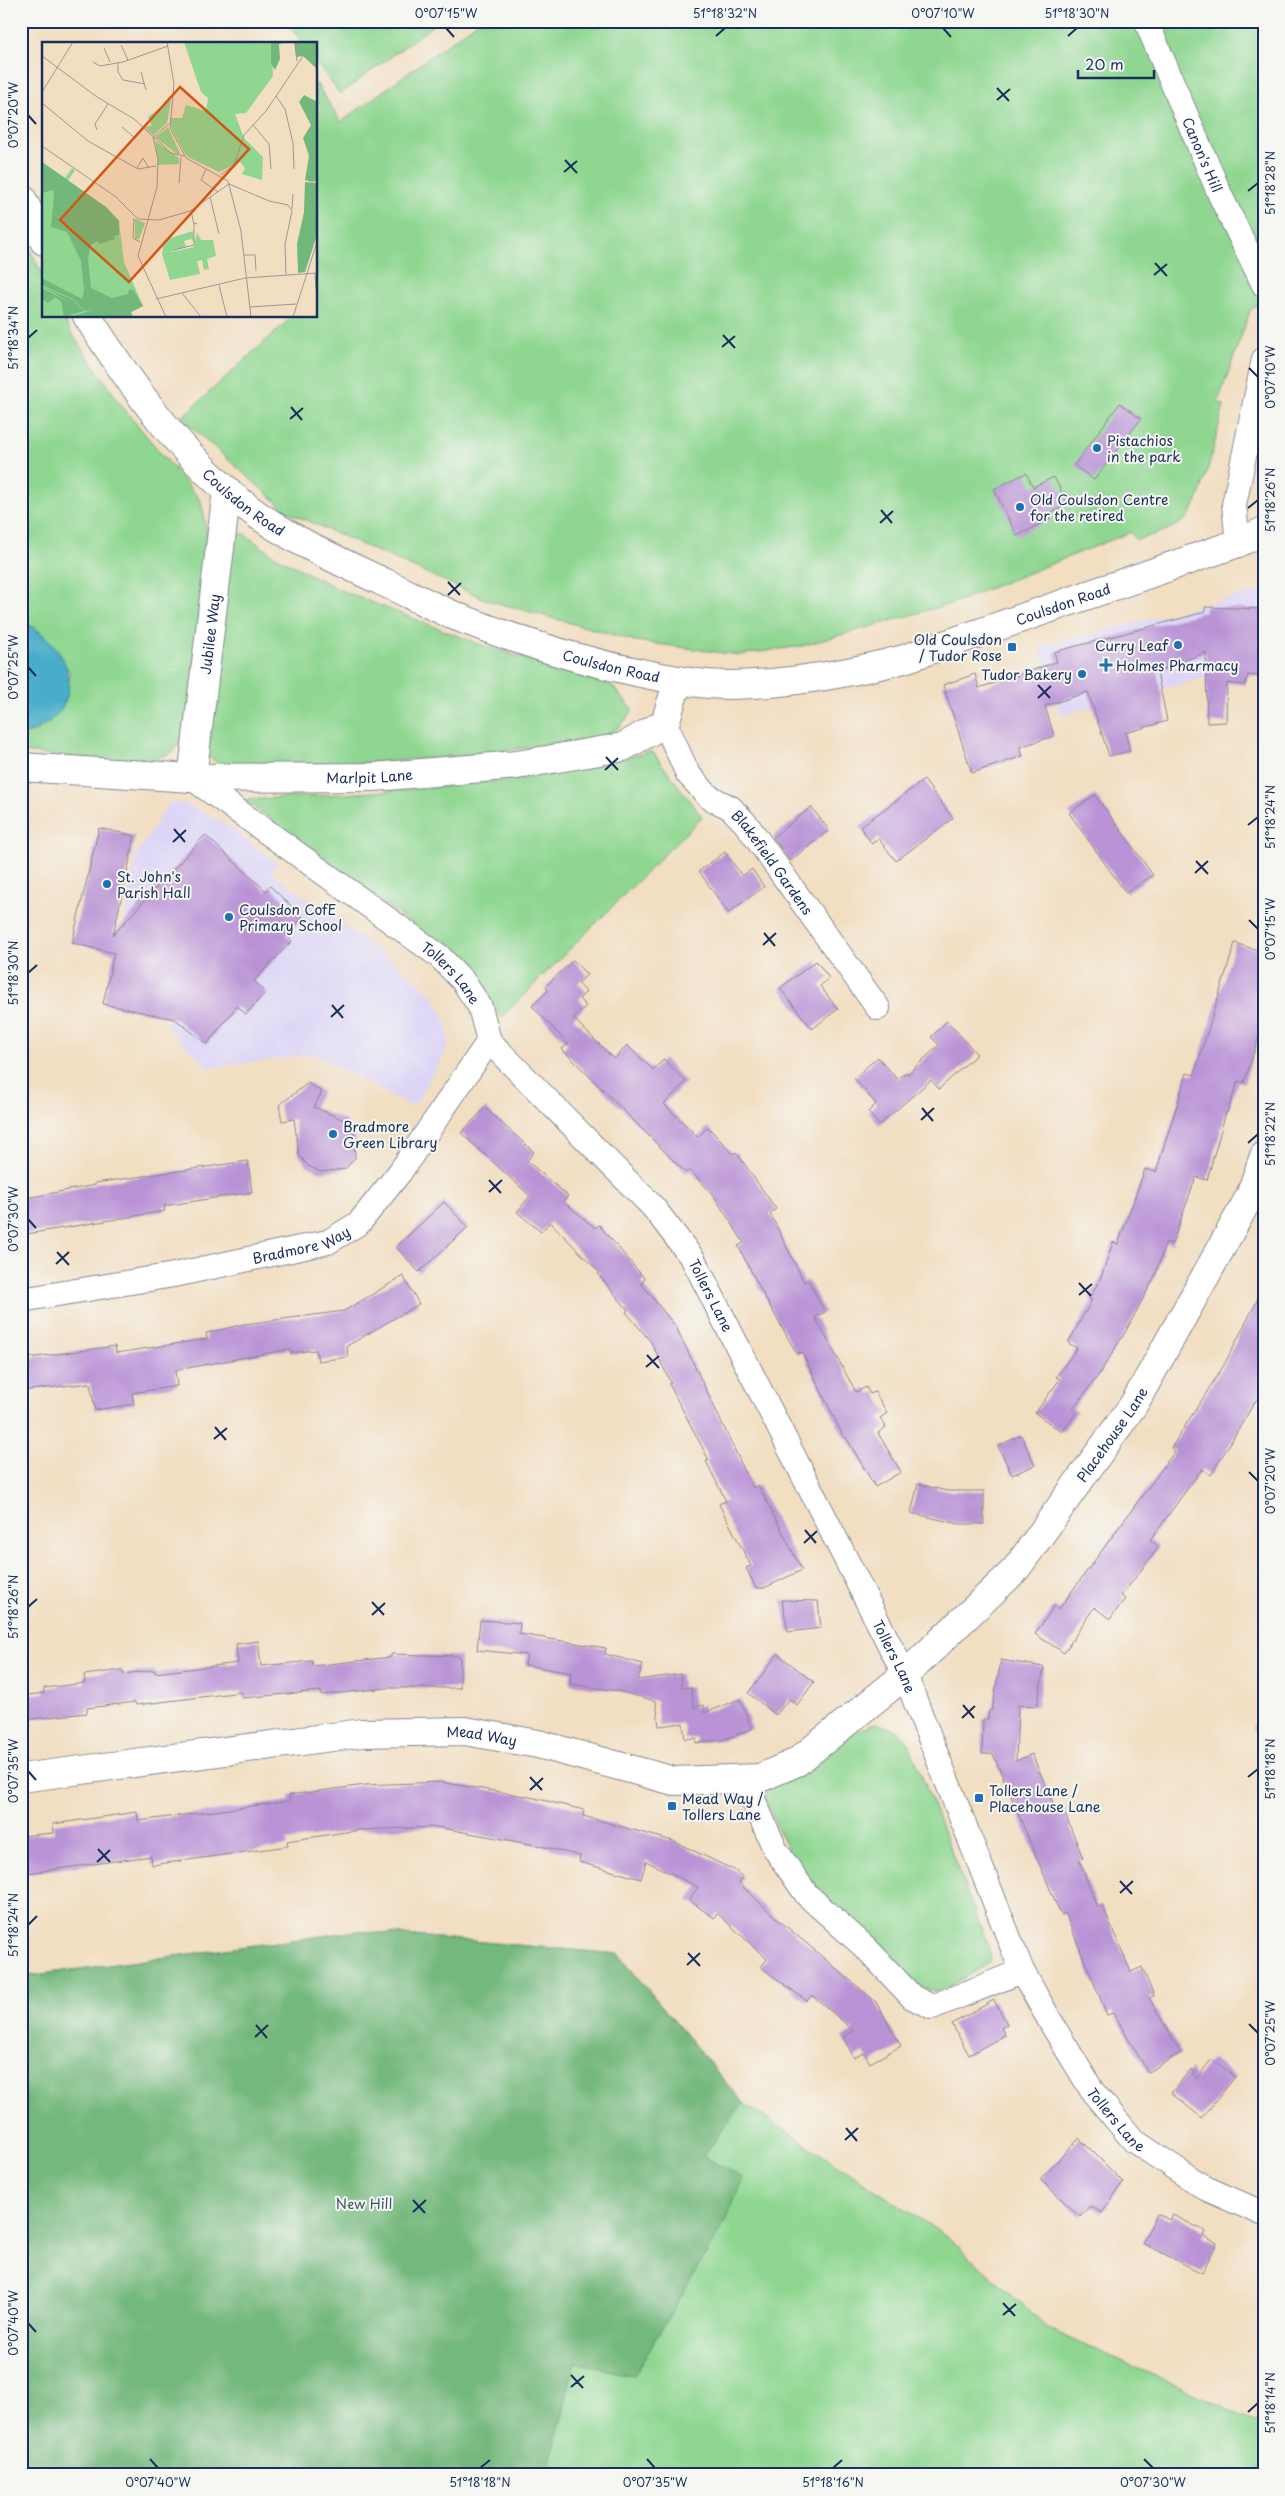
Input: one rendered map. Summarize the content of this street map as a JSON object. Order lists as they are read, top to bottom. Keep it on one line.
{"streets":{"main road":["Coulsdon Road","Jubilee Way","Marlpit Lane","Placehouse Lane","Mead Way"],"street":["Canon's Hill","Blakefield Gardens","Tollers Lane","Bradmore Way"]},"crossings":[["Coulsdon Road","Jubilee Way"],["Jubilee Way","Marlpit Lane"],["Jubilee Way","Tollers Lane"],["Marlpit Lane","Blakefield Gardens"],["Marlpit Lane","Tollers Lane"],["Tollers Lane","Bradmore Way"],["Tollers Lane","Placehouse Lane"],["Tollers Lane","Mead Way"],["Placehouse Lane","Mead Way"]],"parks":["New Hill"],"places":{"other":["Pistachios in the park","Old Coulsdon Centre for the retired","Curry Leaf","Tudor Bakery","St. John's Parish Hall","Coulsdon CofE Primary School","Bradmore Green Library"],"transit":["Old Coulsdon / Tudor Rose","Tollers Lane / Placehouse Lane","Mead Way / Tollers Lane"],"health":["Holmes Pharmacy"]},"scale_bar":"20 m","coordinates":["0°07'15\"W","51°18'32\"N","0°07'10\"W","51°18'30\"N","0°07'20\"W","51°18'28\"N","51°18'34\"N","51°18'26\"N","0°07'25\"W","51°18'24\"N","51°18'22\"N","0°07'30\"W","51°18'18\"N","0°07'35\"W","0°07'40\"W","51°18'14\"N","51°18'16\"N"]}
